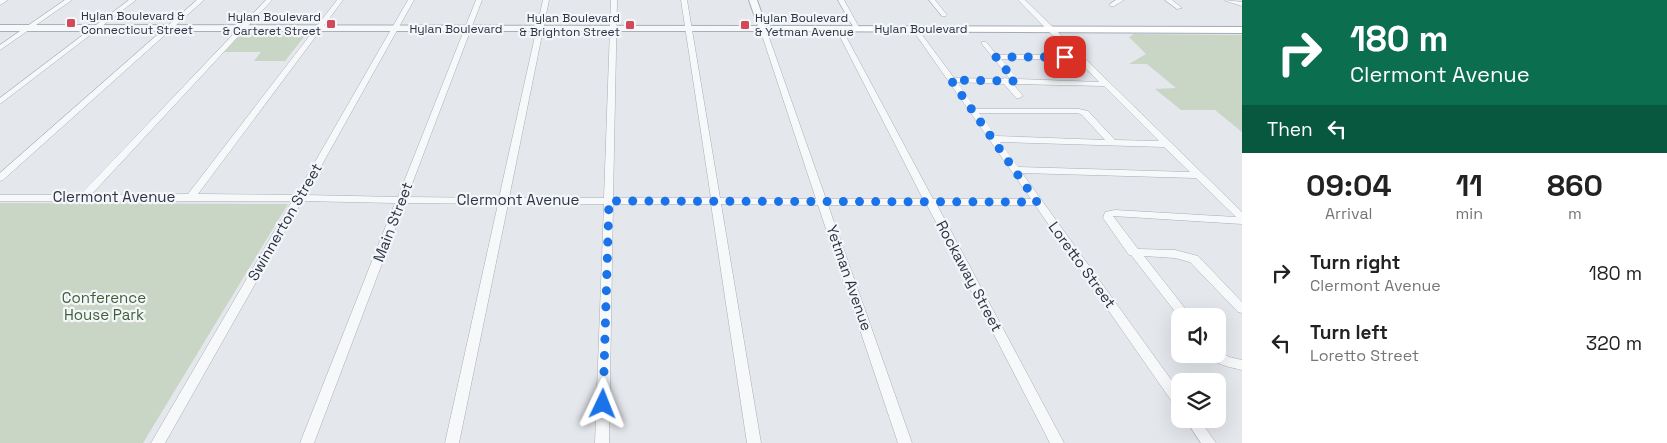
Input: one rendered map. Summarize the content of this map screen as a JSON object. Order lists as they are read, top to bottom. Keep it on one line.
{"streets":{"main road":["Hylan Boulevard"],"street":["Clermont Avenue","Swinnerton Street","Main Street","Loretto Street","Rockaway Street","Yetman Avenue"]},"crossings":[["Hylan Boulevard","Swinnerton Street"],["Hylan Boulevard","Main Street"],["Hylan Boulevard","Loretto Street"],["Hylan Boulevard","Rockaway Street"],["Hylan Boulevard","Yetman Avenue"],["Clermont Avenue","Swinnerton Street"],["Clermont Avenue","Main Street"],["Clermont Avenue","Loretto Street"],["Clermont Avenue","Rockaway Street"],["Clermont Avenue","Yetman Avenue"]],"parks":["Conference House Park"],"places":{"transit":["Hylan Boulevard & Connecticut Street","Hylan Boulevard & Carteret Street","Hylan Boulevard & Brighton Street","Hylan Boulevard & Yetman Avenue"]},"page":{"turn":["180 m","Clermont Avenue"],"then":"Then","eta":["09:04","Arrival","11","min","860","m"],"list":[{"name":"Turn right","note":"Clermont Avenue","value":"180 m"},{"name":"Turn left","note":"Loretto Street","value":"320 m"}]}}
